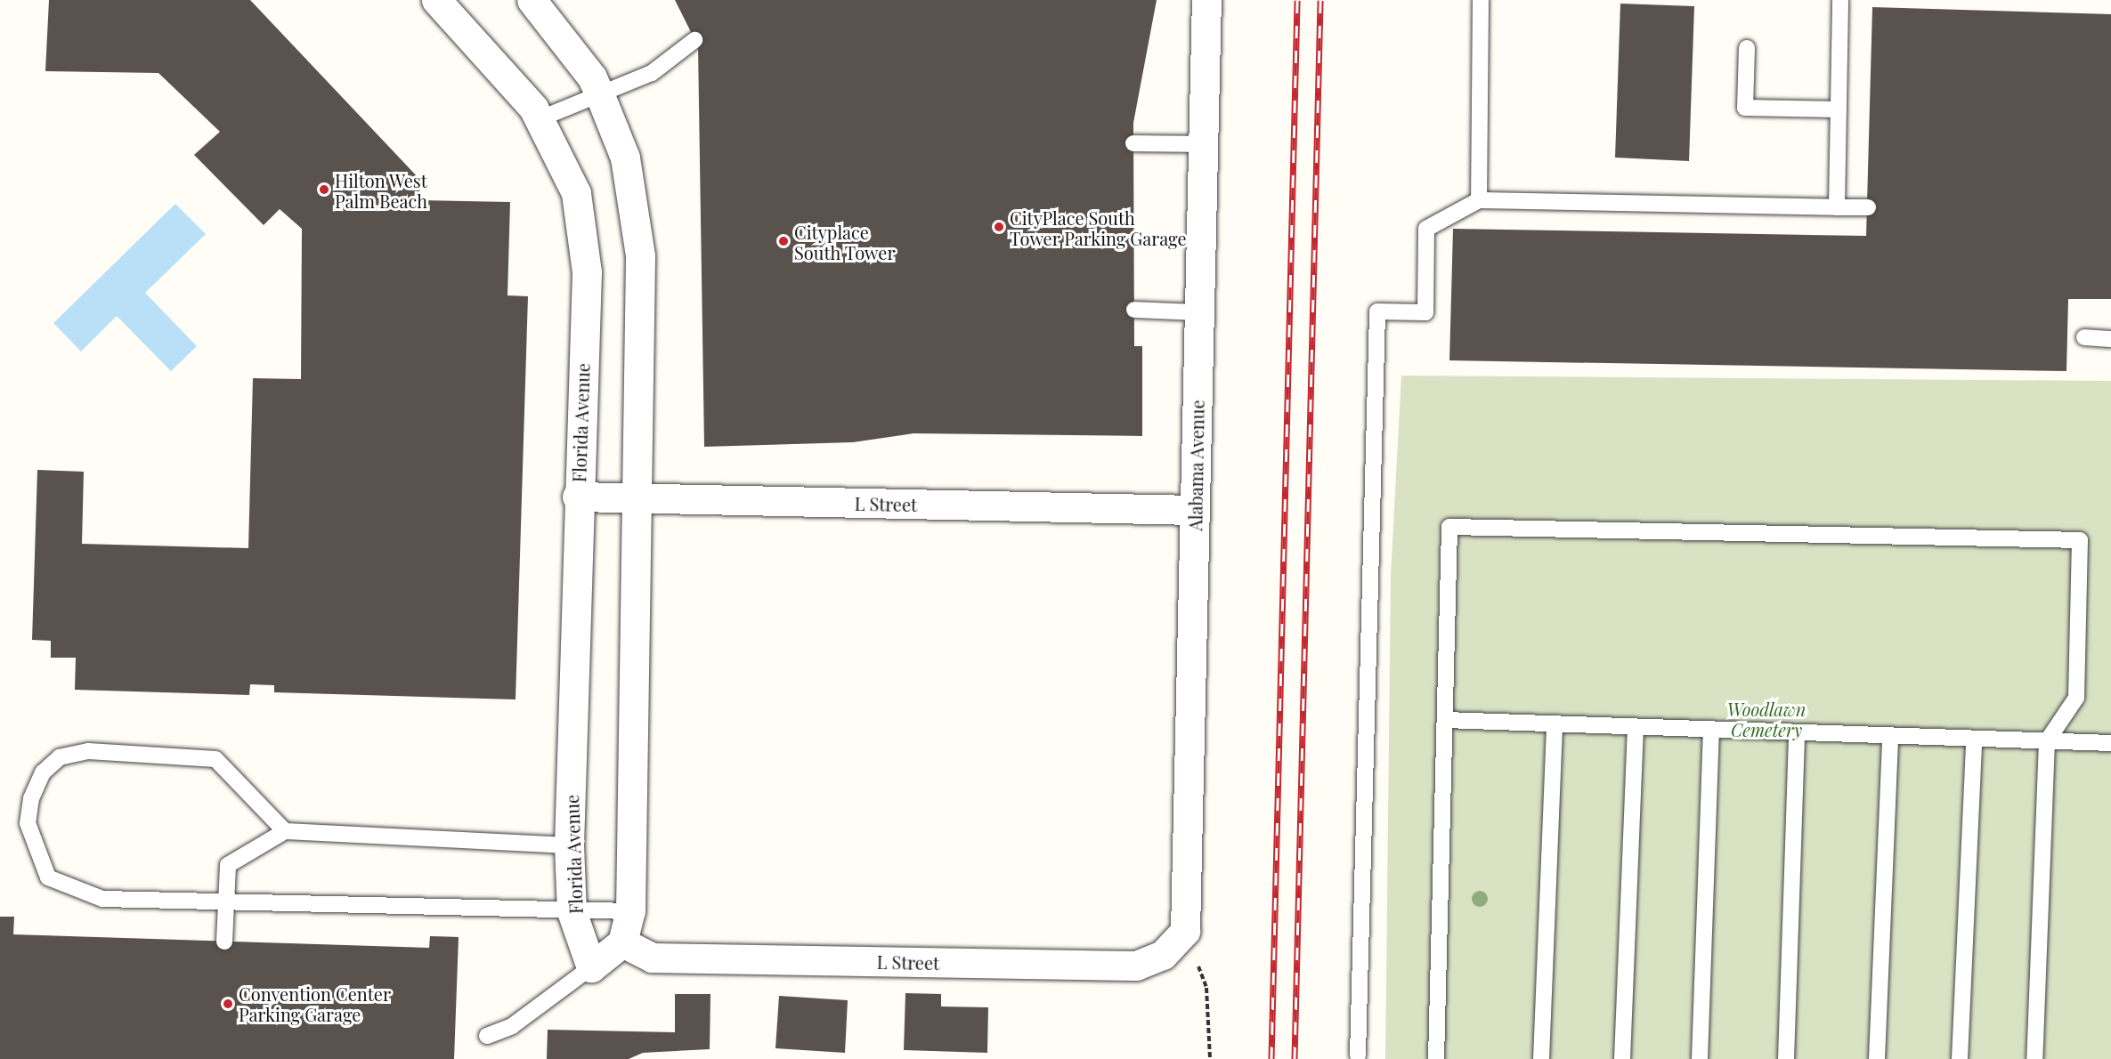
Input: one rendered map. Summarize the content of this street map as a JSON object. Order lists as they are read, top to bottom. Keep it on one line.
{"streets":{"street":["Florida Avenue","Alabama Avenue","L Street"]},"crossings":[["Florida Avenue","L Street"],["Alabama Avenue","L Street"]],"parks":["Woodlawn Cemetery"],"places":["Hilton West Palm Beach","CityPlace South Tower Parking Garage","Cityplace South Tower","Convention Center Parking Garage"]}
